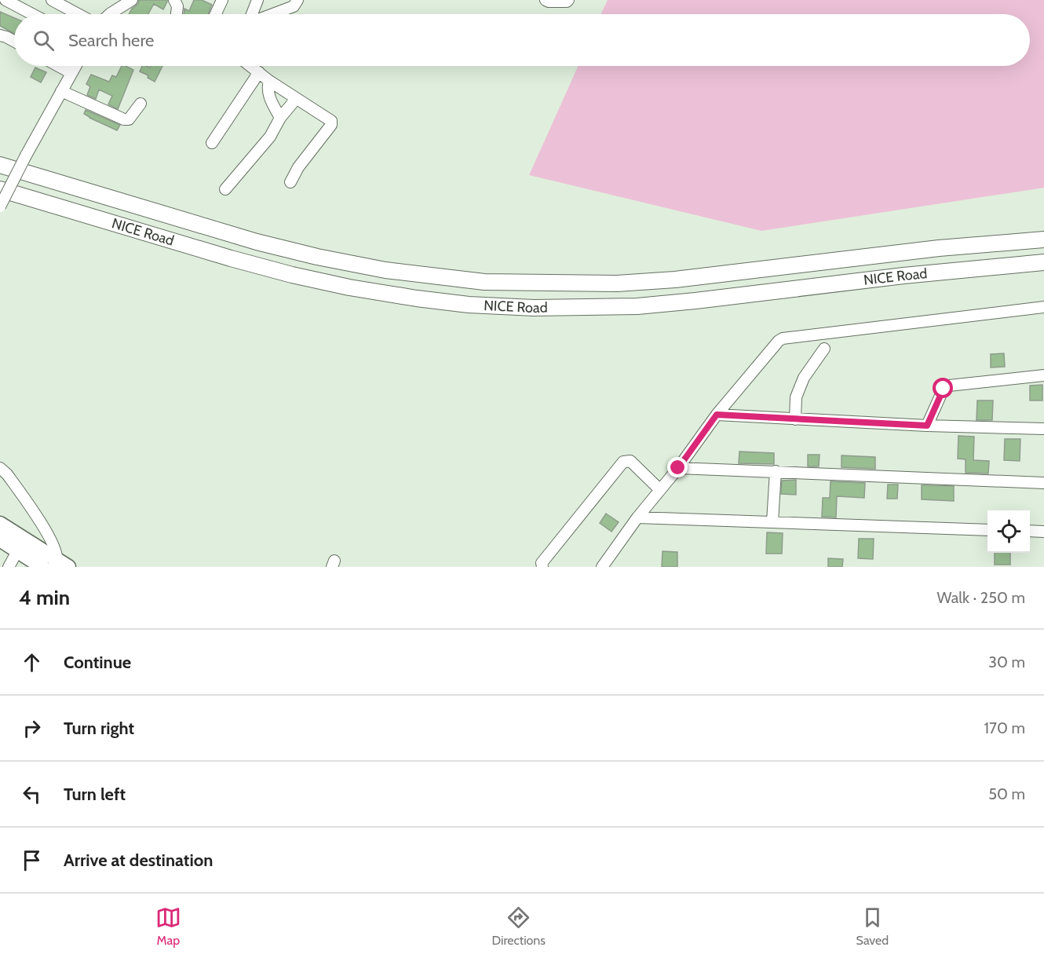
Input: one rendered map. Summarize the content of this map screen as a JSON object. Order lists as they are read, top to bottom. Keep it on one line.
{"streets":{"highway":["NICE Road"]},"page":{"search":"Search here","heading":["4 min","Walk · 250 m"],"list":[["Continue","30 m"],["Turn right","170 m"],["Turn left","50 m"],"Arrive at destination"],"nav":["Map","Directions","Saved"]}}
